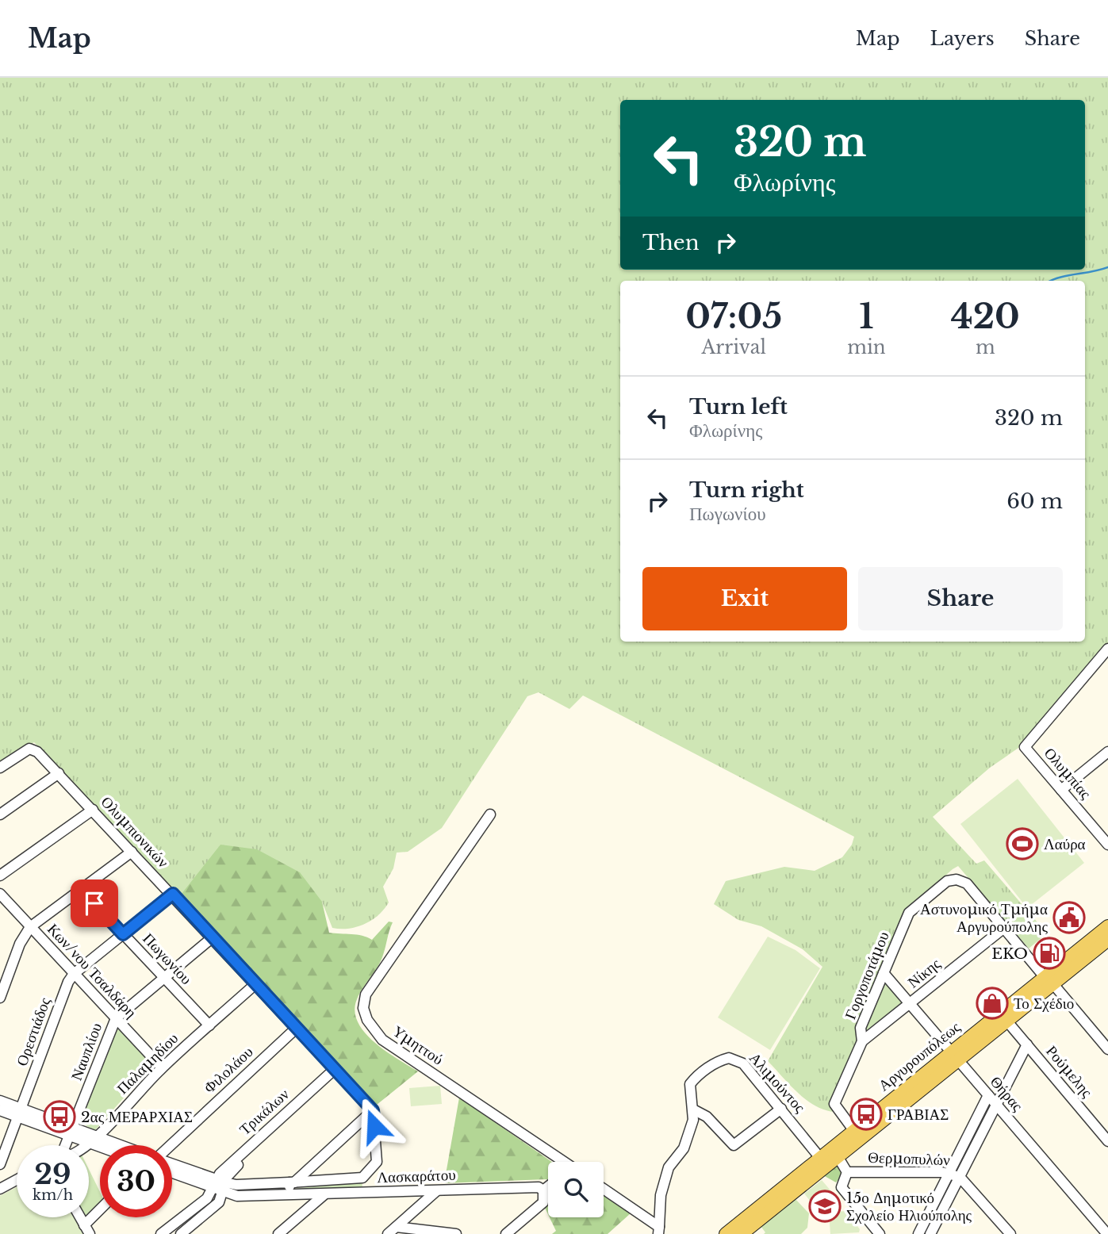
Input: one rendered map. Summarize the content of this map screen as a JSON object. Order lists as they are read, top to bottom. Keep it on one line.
{"streets":{"main road":["Αργυρουπόλεως"],"street":["Ολυμπίας","Ολυμπιονικών","Πωγωνίου","Κων/νου Τσαλδάρη","Νίκης","Γοργοποτάμου","Ορεστιάδος","Υμηττού","Ναυπλίου","Παλαμηδίου","Φιλολάου","Ρούμελης","Αλιμούντος","Θήρας","Τρικάλων","Θερμοπυλών","Λασκαράτου"]},"crossings":[["Ολυμπιονικών","Παλαμηδίου"],["Ολυμπιονικών","Φιλολάου"],["Ολυμπιονικών","Τρικάλων"],["Ολυμπιονικών","Λασκαράτου"],["Πωγωνίου","Παλαμηδίου"],["Κων/νου Τσαλδάρη","Ορεστιάδος"],["Κων/νου Τσαλδάρη","Ναυπλίου"],["Κων/νου Τσαλδάρη","Παλαμηδίου"],["Νίκης","Γοργοποτάμου"],["Νίκης","Θήρας"],["Γοργοποτάμου","Αργυρουπόλεως"],["Γοργοποτάμου","Θήρας"],["Αργυρουπόλεως","Ρούμελης"],["Αργυρουπόλεως","Αλιμούντος"],["Αργυρουπόλεως","Θήρας"],["Τρικάλων","Λασκαράτου"]],"places":{"sports":["Λαύρα"],"public building":["Αστυνομικό Τμήμα Αργυρούπολης"],"fuel station":["EKO"],"shop":["Το Σχέδιο"],"bus stop":["ΓΡΑΒΙΑΣ","2ας ΜΕΡΑΡΧΙΑΣ"],"school or university":["15ο Δημοτικό Σχολείο Ηλιούπολης"]},"page":{"header":"Map","nav":["Map","Layers","Share"],"turn":["320 m","Φλωρίνης"],"then":"Then","eta":["07:05","Arrival","1","min","420","m"],"list":[{"name":"Turn left","note":"Φλωρίνης","value":"320 m"},{"name":"Turn right","note":"Πωγωνίου","value":"60 m"}],"buttons":["Exit","Share"],"speed":"29 km/h","limit":"30"}}
